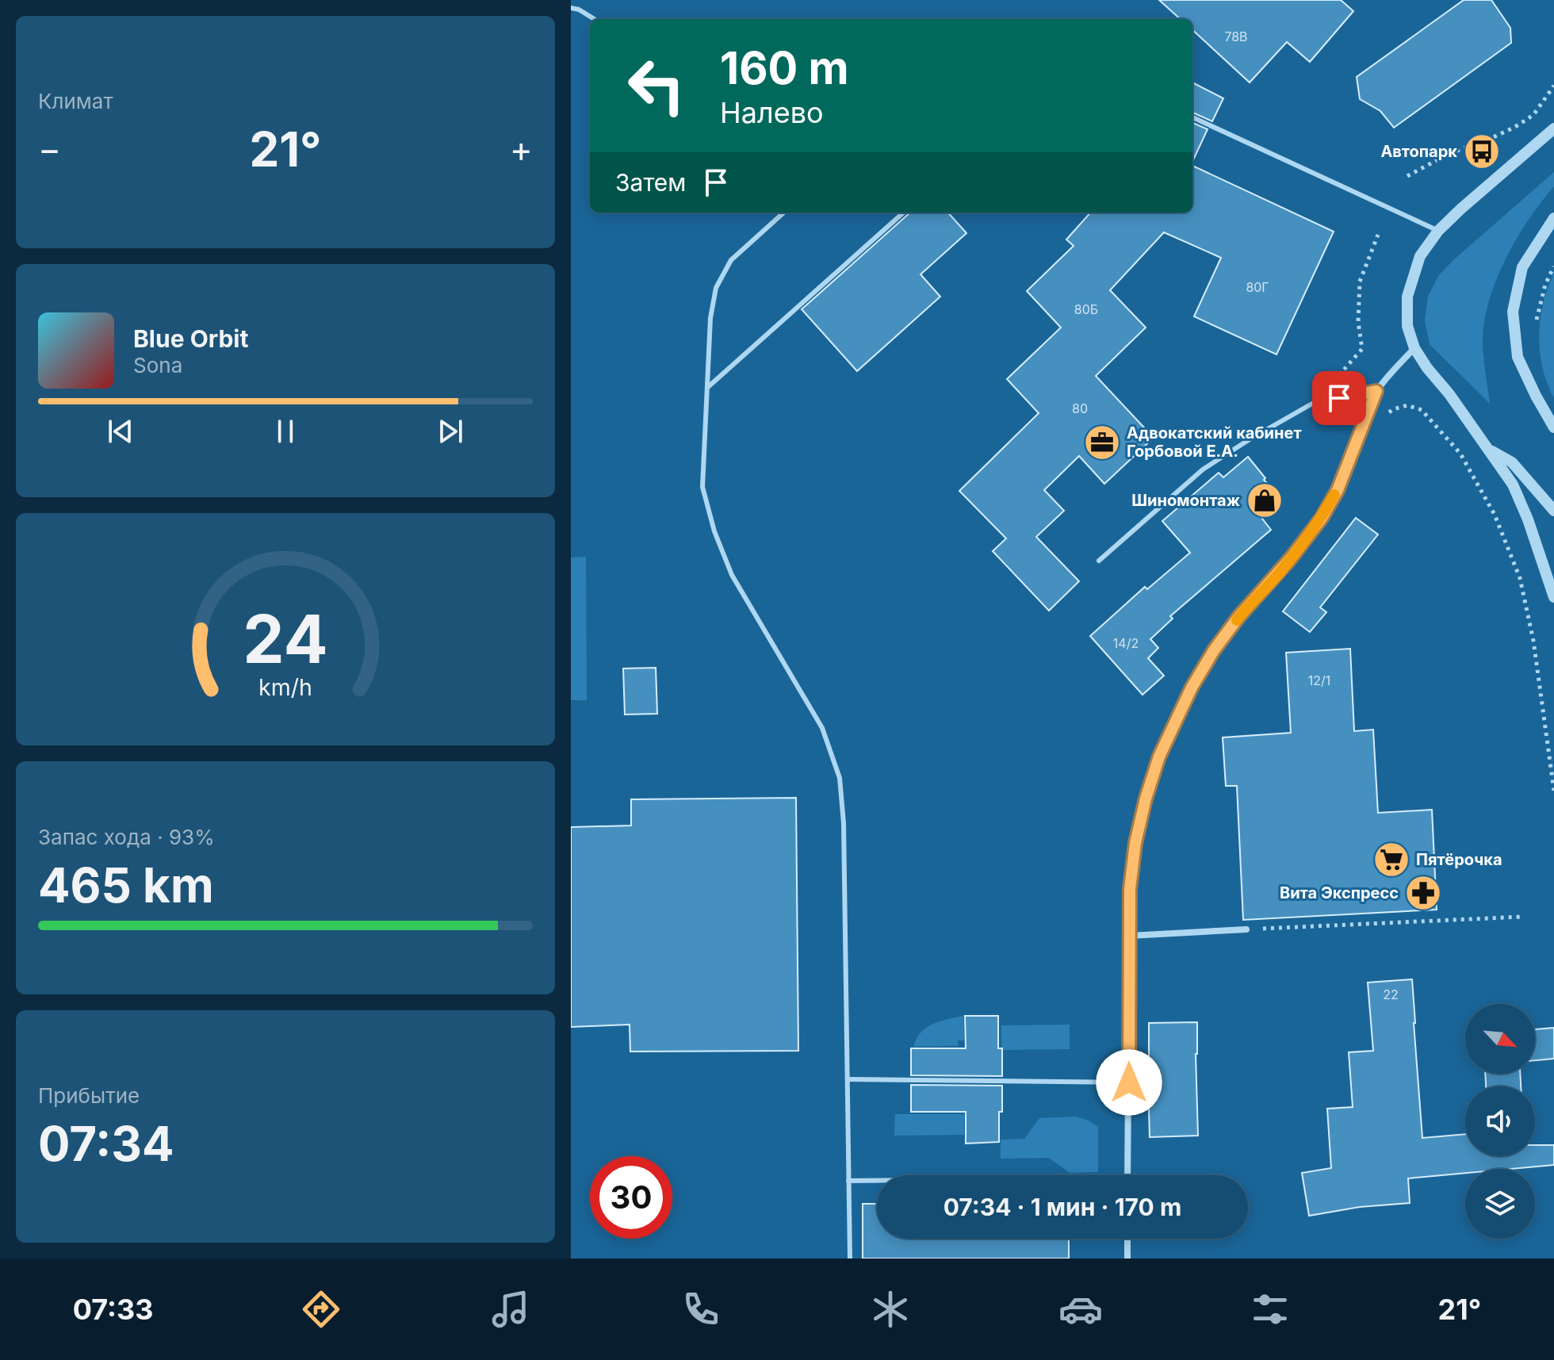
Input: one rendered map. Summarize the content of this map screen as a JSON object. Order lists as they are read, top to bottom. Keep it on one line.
{"places":{"bus stop":["Автопарк"],"office":["Адвокатский кабинет Горбовой Е.А."],"shop":["Шиномонтаж"],"supermarket":["Пятёрочка"],"pharmacy":["Вита Экспресс"]},"house_numbers":["78В","80Г","80Б","80","14/2","12/1","22"],"north":"bottom right","page":{"tile":["Климат",["Запас хода · 93%","465 km"],["Прибытие","07:34"]],"turn":["160 m","Налево"],"heat":["−","21°","+"],"then":"Затем","song":["Blue Orbit","Sona"],"limit":"30","trip":"07:34 · 1 мин · 170 m","tabs":["07:33","21°"],"gauge":["24","km/h"]}}
